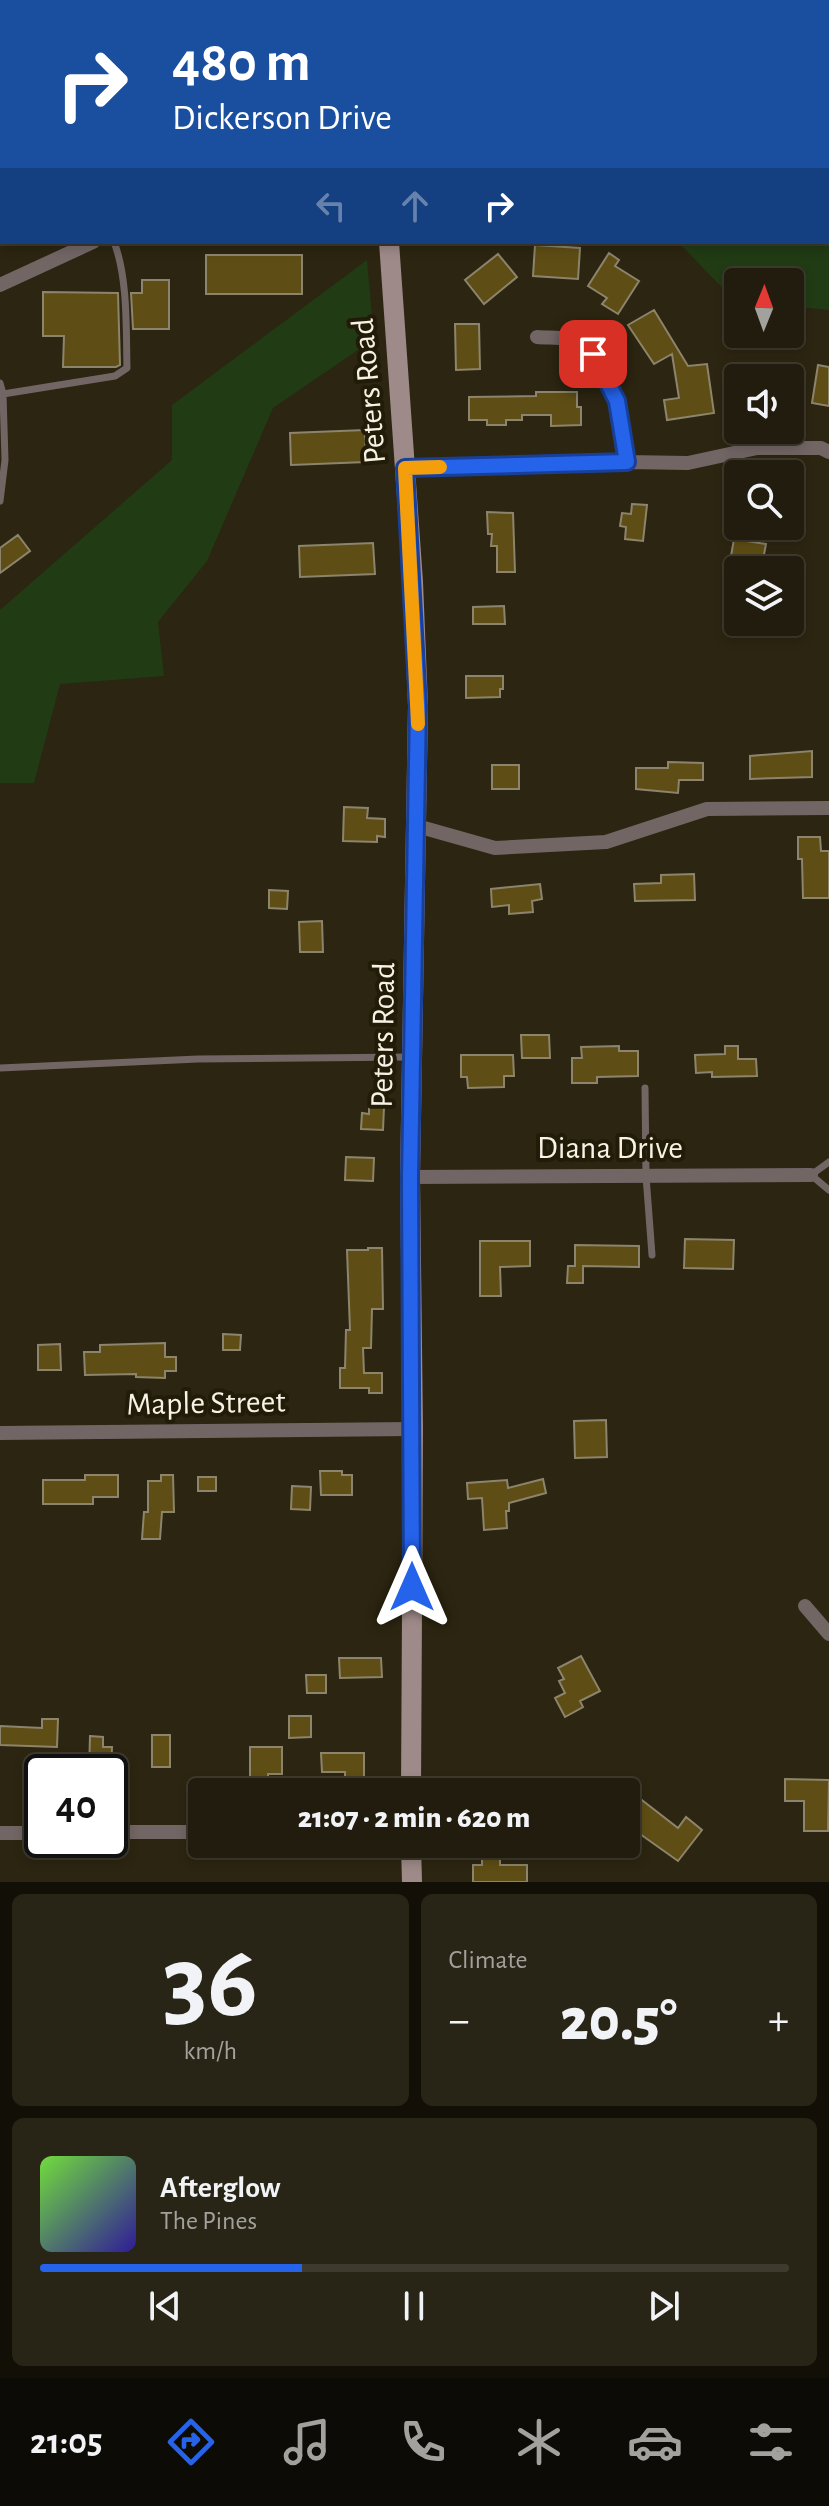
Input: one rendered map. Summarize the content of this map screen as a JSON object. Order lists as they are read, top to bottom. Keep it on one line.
{"streets":{"street":["Peters Road","Diana Drive","Maple Street"]},"crossings":[["Peters Road","Diana Drive"],["Peters Road","Maple Street"]],"north":"top","page":{"turn":["480 m","Dickerson Drive"],"limit":"40","trip":"21:07 · 2 min · 620 m","tile":[["36","km/h"],"Climate"],"heat":["−","20.5°","+"],"song":["Afterglow","The Pines"],"tabs":"21:05"}}
